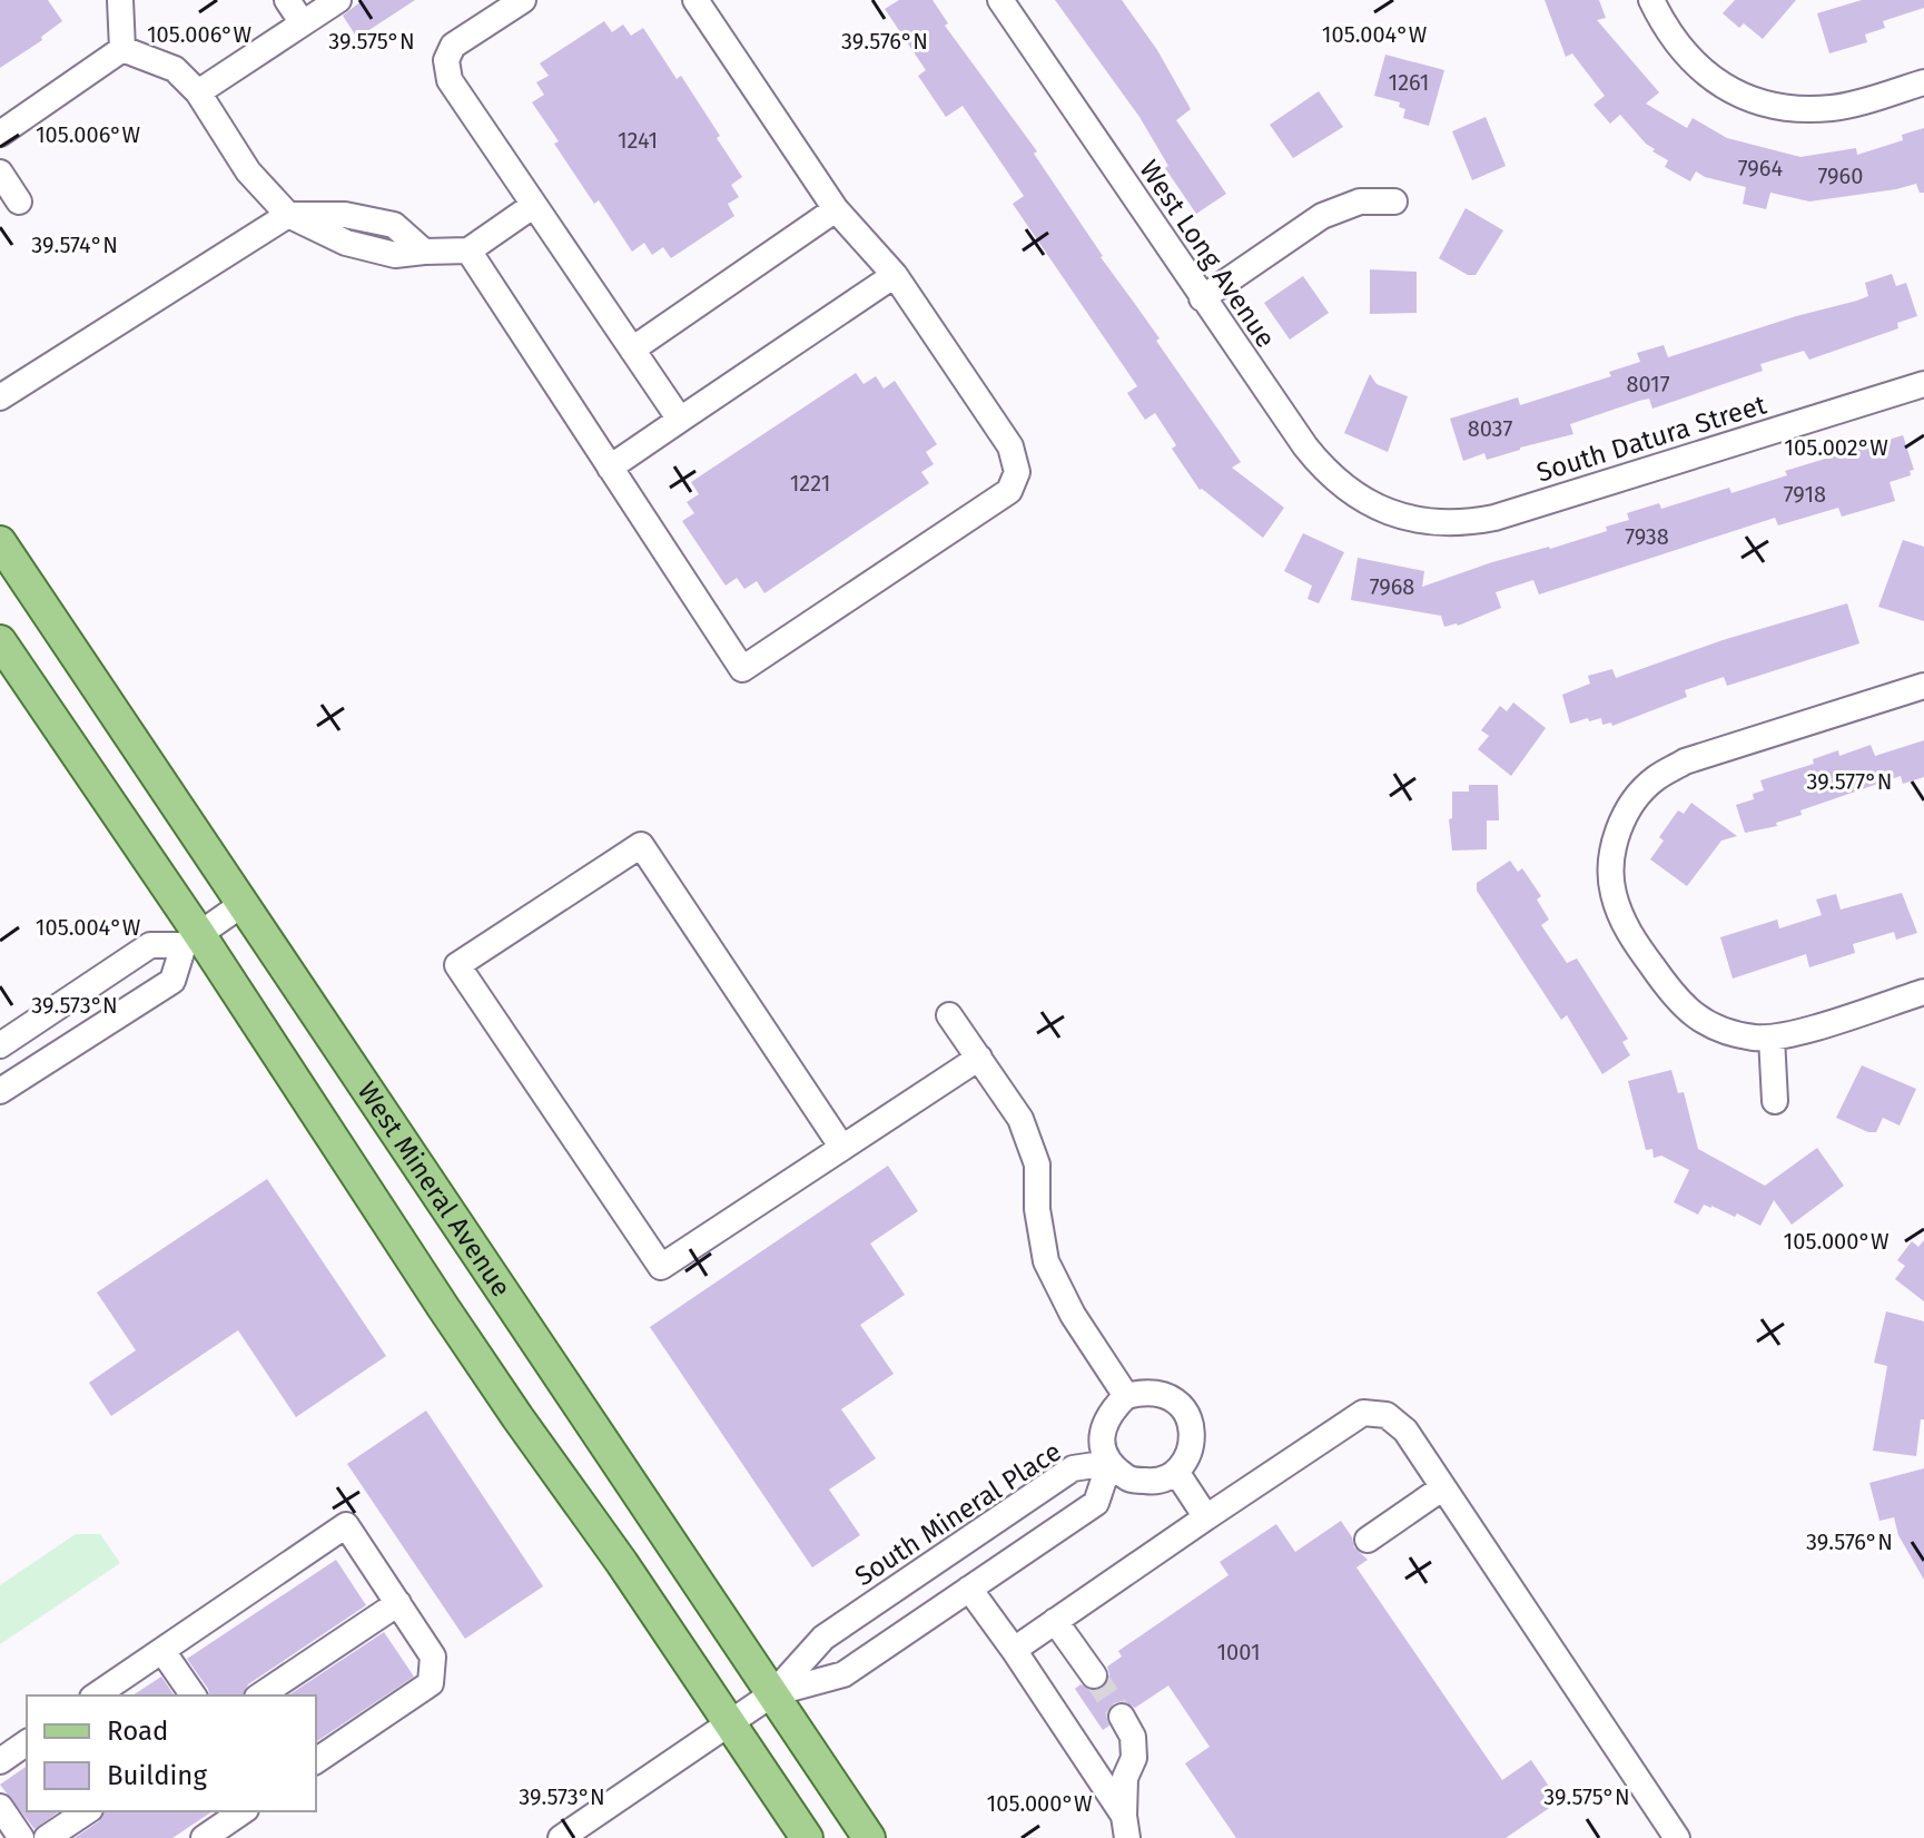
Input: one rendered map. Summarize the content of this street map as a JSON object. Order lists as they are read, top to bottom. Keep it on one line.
{"streets":{"main road":["West Mineral Avenue"],"street":["West Long Avenue","South Datura Street","South Mineral Place"]},"crossings":[["West Long Avenue","South Datura Street"],["West Mineral Avenue","South Mineral Place"]],"house_numbers":["1261","1241","7964","7960","8017","8037","1221","7918","7938","7968","1001"],"legend":["Road","Building"],"coordinates":["105.006°W","105.004°W","39.575°N","39.576°N","39.574°N","105.002°W","39.577°N","39.573°N","105.000°W"]}
